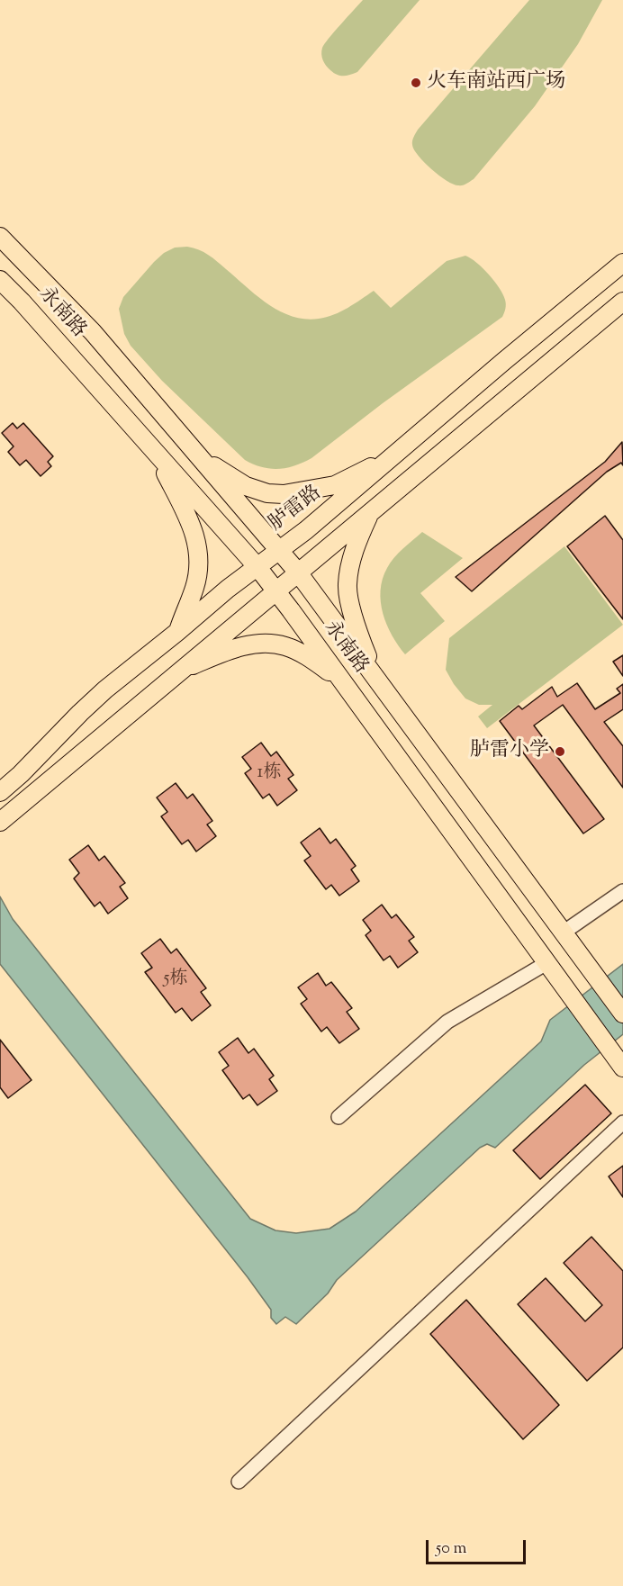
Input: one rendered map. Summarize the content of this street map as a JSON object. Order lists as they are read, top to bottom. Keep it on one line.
{"streets":{"main road":["永南路","胪雷路"]},"crossings":[["永南路","胪雷路"]],"places":["火车南站西广场","胪雷小学"],"house_numbers":["1栋","5栋"],"scale_bar":"50 m"}
